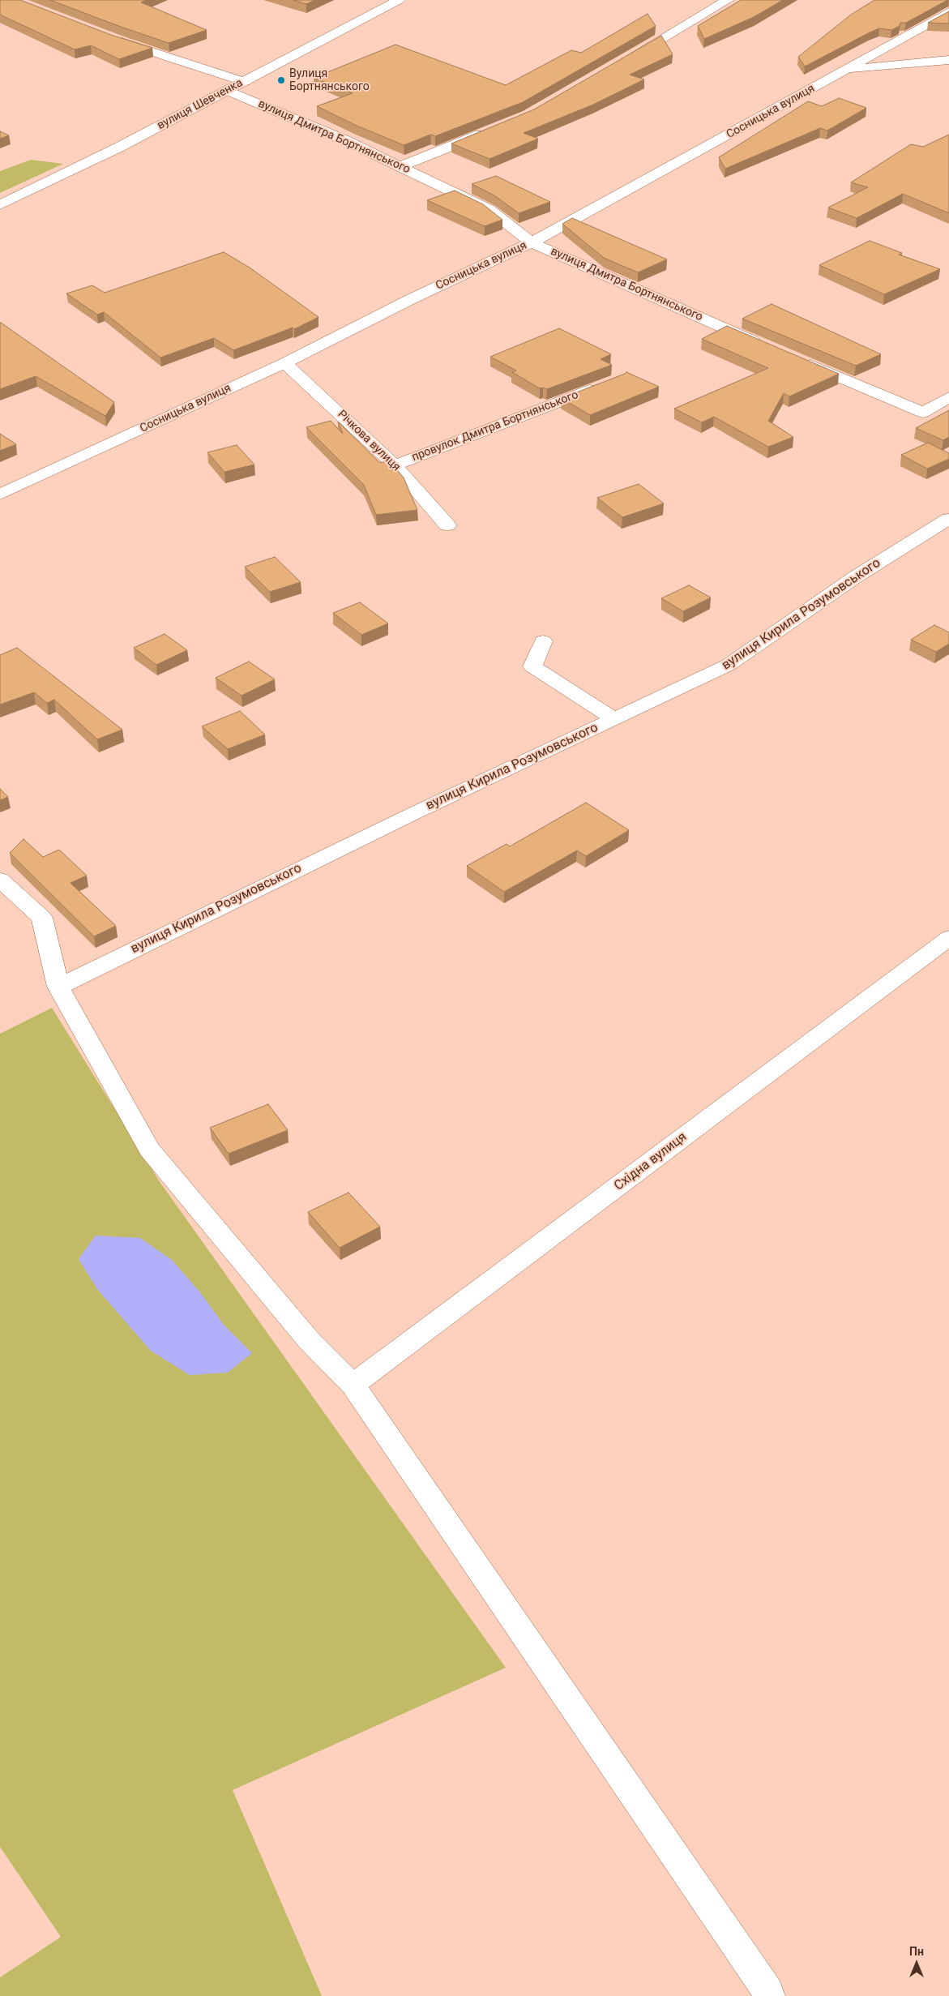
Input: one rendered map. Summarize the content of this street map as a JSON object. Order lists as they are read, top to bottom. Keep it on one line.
{"streets":{"street":["вулиця Шевченка","Сосницька вулиця","вулиця Дмитра Бортнянського","провулок Дмитра Бортнянського","Річкова вулиця","вулиця Кирила Розумовського","Східна вулиця"]},"crossings":[["вулиця Шевченка","вулиця Дмитра Бортнянського"],["Сосницька вулиця","вулиця Дмитра Бортнянського"],["Сосницька вулиця","Річкова вулиця"],["провулок Дмитра Бортнянського","Річкова вулиця"]],"places":["Вулиця Бортнянського"],"north":"top"}
